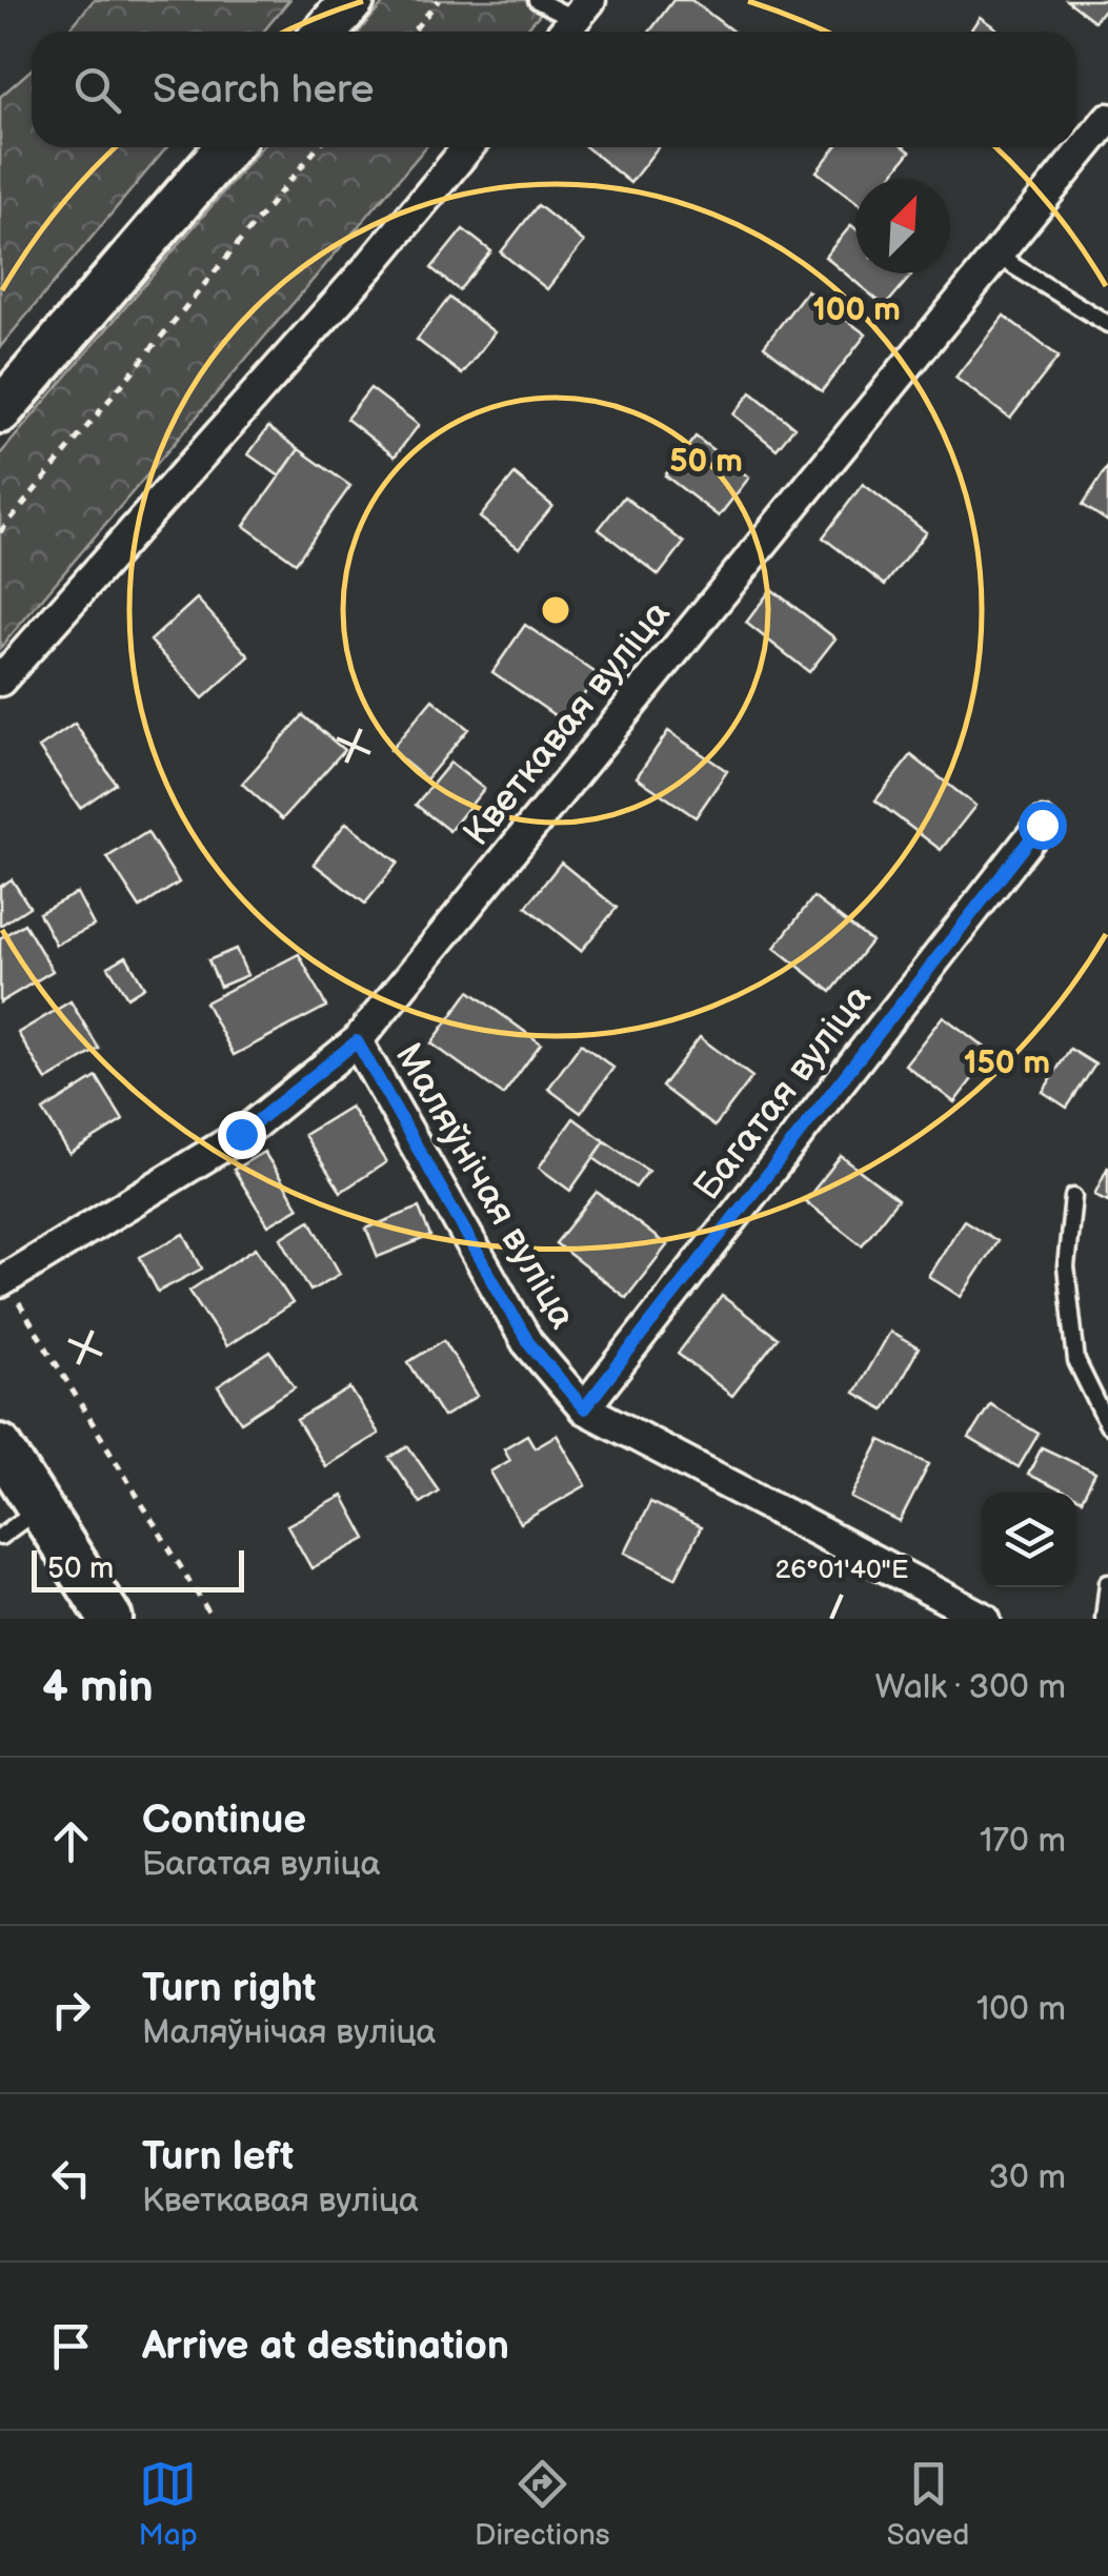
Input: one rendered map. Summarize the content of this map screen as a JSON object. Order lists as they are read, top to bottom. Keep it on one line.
{"streets":{"street":["Кветкавая вуліца","Багатая вуліца","Маляўнічая вуліца"]},"crossings":[["Кветкавая вуліца","Маляўнічая вуліца"],["Багатая вуліца","Маляўнічая вуліца"]],"scale_bar":"50 m","north":"top right","page":{"search":"Search here","scale":"50 m","heading":["4 min","Walk · 300 m"],"list":[["Continue","Багатая вуліца","170 m"],["Turn right","Маляўнічая вуліца","100 m"],["Turn left","Кветкавая вуліца","30 m"],"Arrive at destination"],"nav":["Map","Directions","Saved"]},"coordinates":["26°01'40\"E"],"rings":["100 m","50 m","150 m"]}
